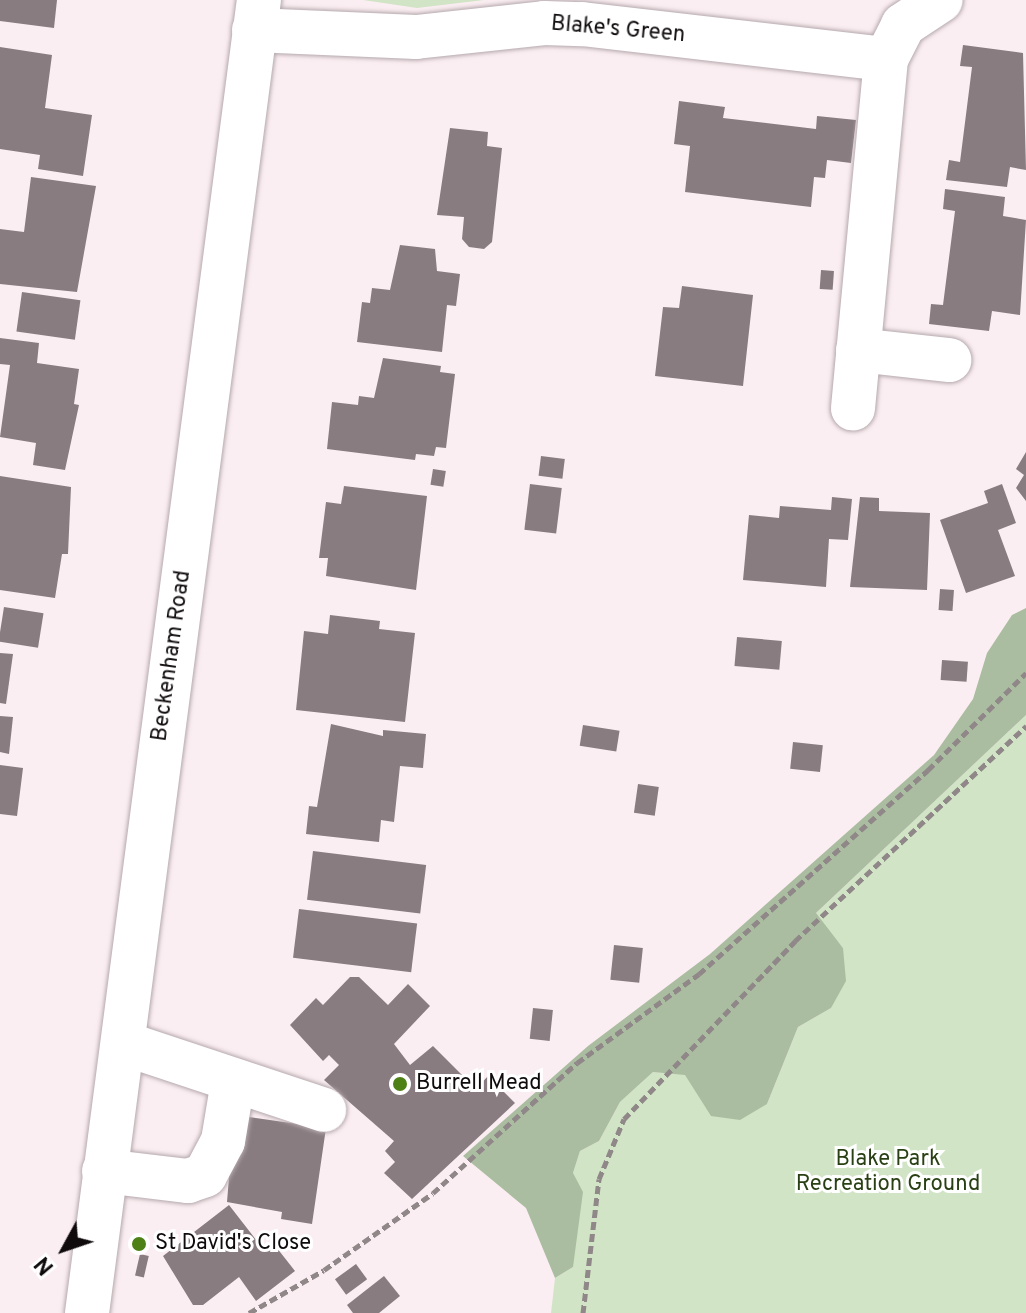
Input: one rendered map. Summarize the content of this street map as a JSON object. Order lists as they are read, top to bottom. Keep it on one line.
{"streets":{"main road":["Blake's Green","Beckenham Road"]},"crossings":[["Blake's Green","Beckenham Road"]],"parks":["Blake Park Recreation Ground"],"places":["Burrell Mead","St David's Close"],"north":"bottom left"}
